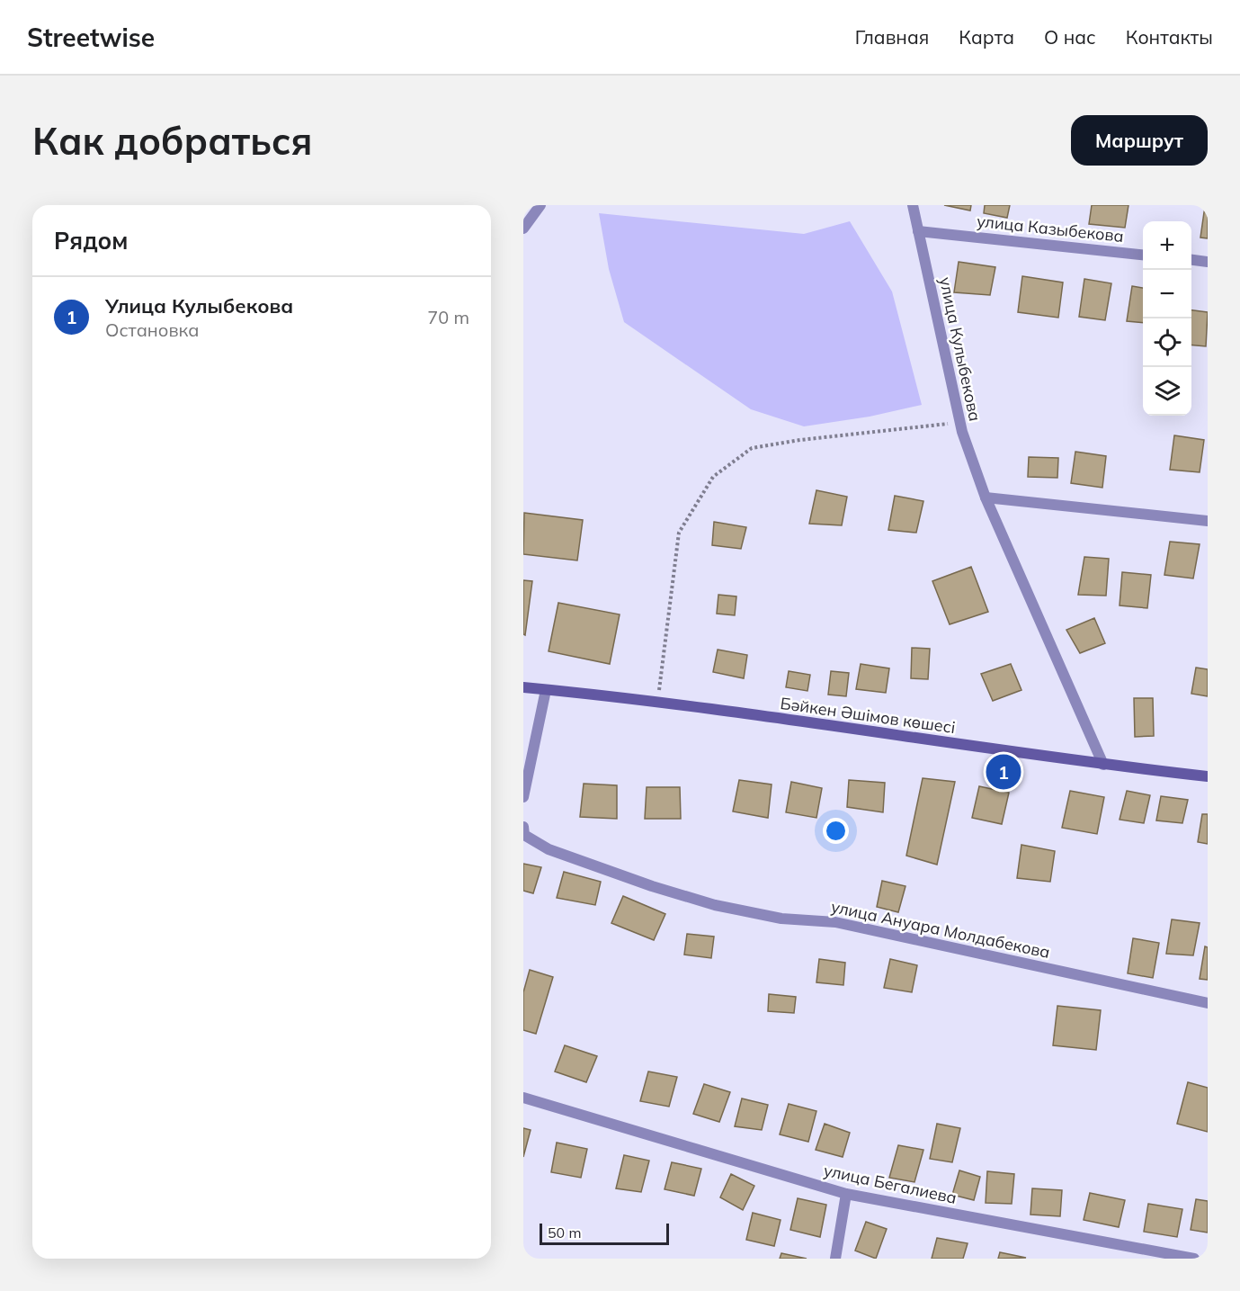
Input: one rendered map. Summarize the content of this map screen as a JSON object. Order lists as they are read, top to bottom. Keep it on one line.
{"streets":{"main road":["Бәйкен Әшімов көшесі"],"street":["улица Казыбекова","улица Кулыбекова","улица Ануара Молдабекова","улица Бегалиева"]},"crossings":[["улица Казыбекова","улица Кулыбекова"],["улица Кулыбекова","Бәйкен Әшімов көшесі"]],"scale_bar":"50 m","page":{"header":"Streetwise","nav":["Главная","Карта","О нас","Контакты"],"buttons":"Маршрут","title":"Как добраться","heading":"Рядом","map_buttons":["+","−"],"list":[{"mark":"1","name":"Улица Кулыбекова","note":"Остановка","value":"70 m"}],"pins":"1","scale":"50 m"}}
